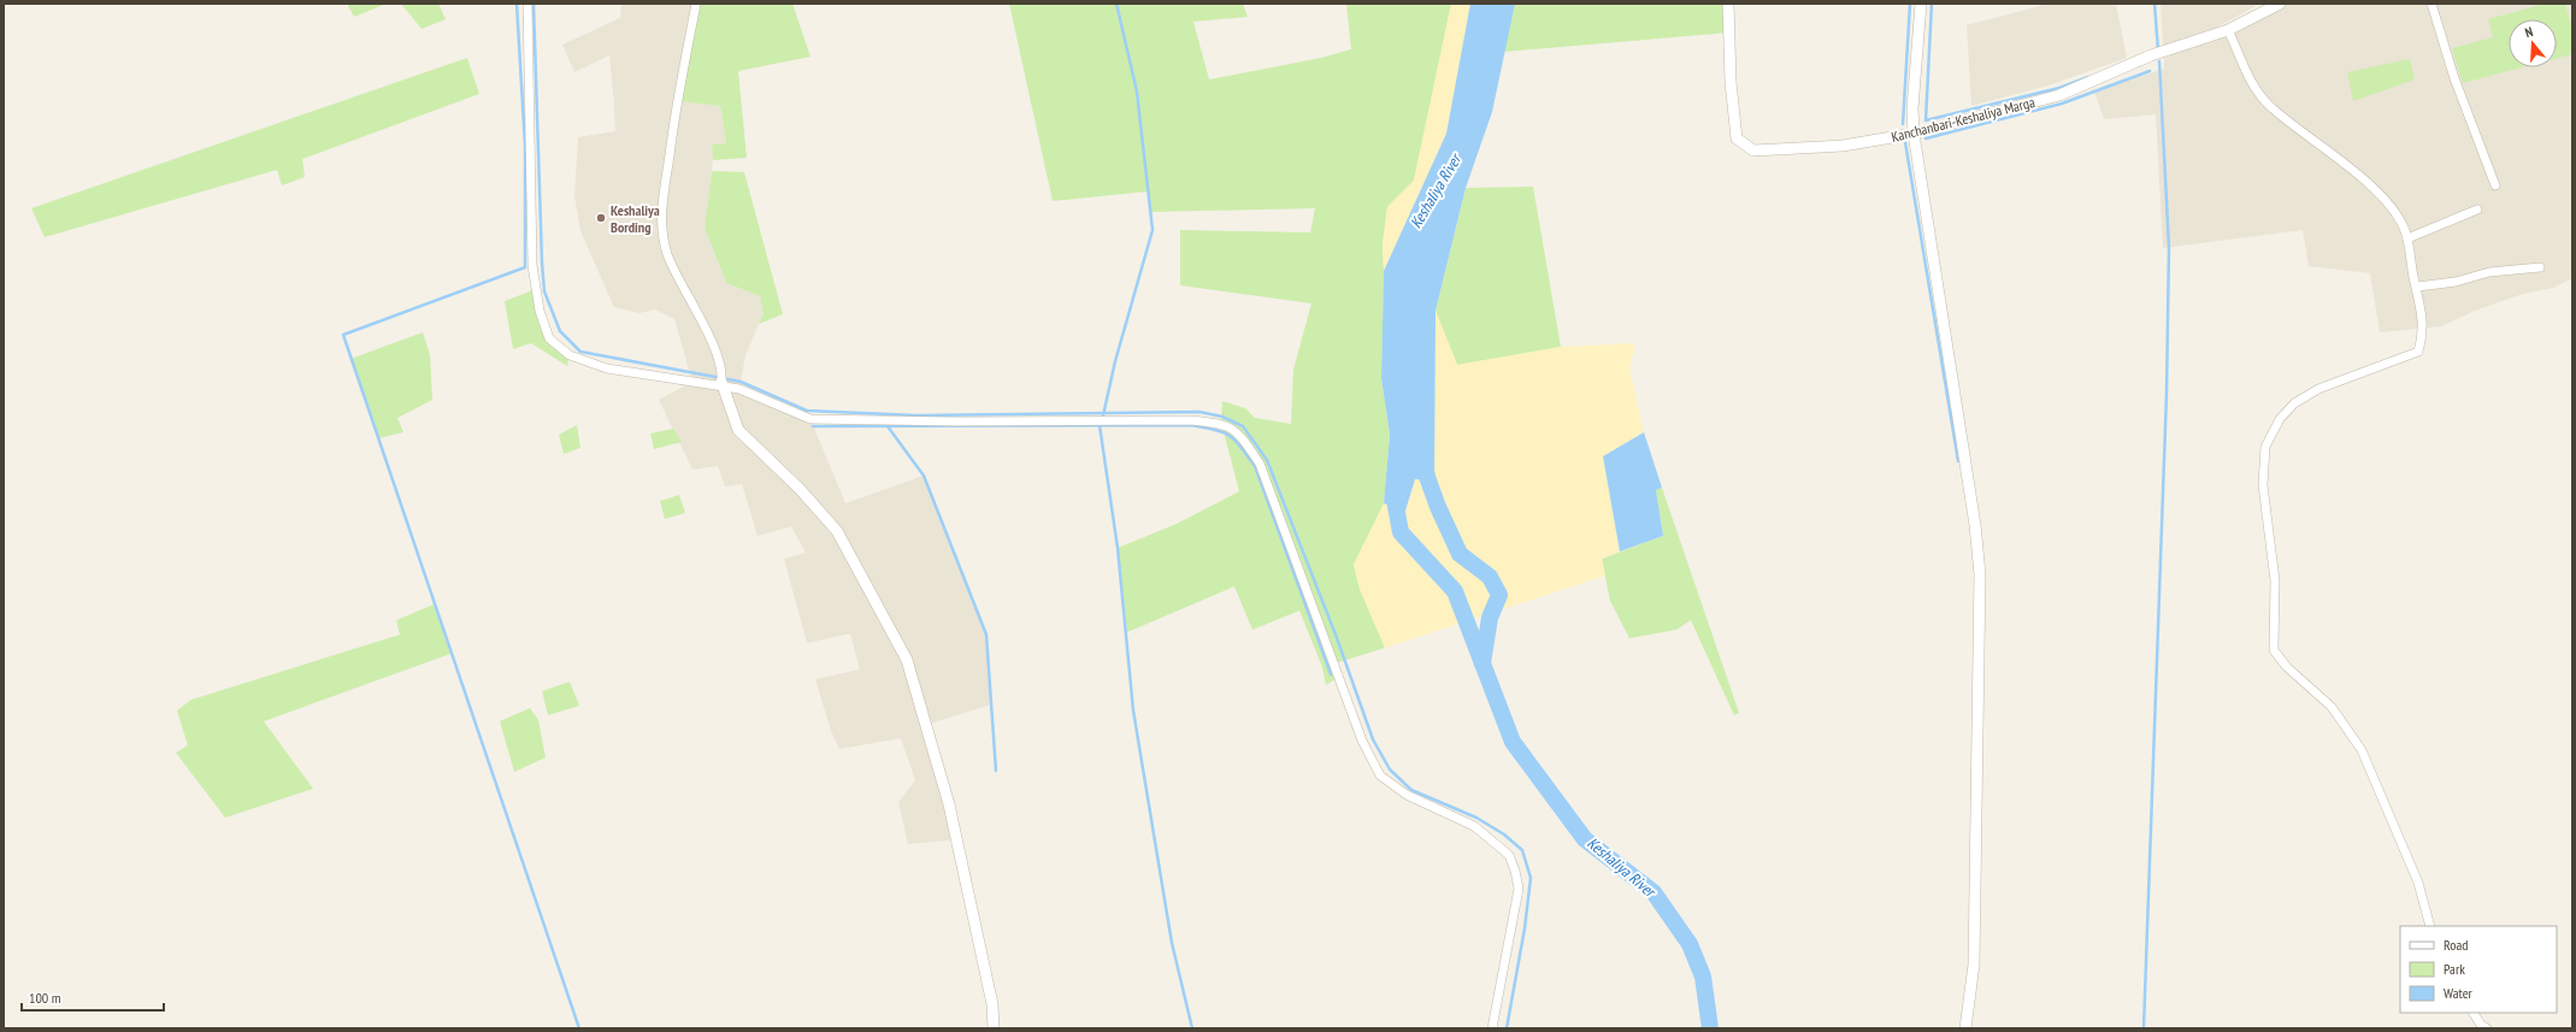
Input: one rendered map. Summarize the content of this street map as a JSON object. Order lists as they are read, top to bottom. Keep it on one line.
{"streets":{"street":["Kanchanbari-Keshaliya Marga"]},"water":["Keshaliya River"],"places":["Keshaliya Bording"],"legend":["Road","Park","Water"],"scale_bar":"100 m","north":"top"}
